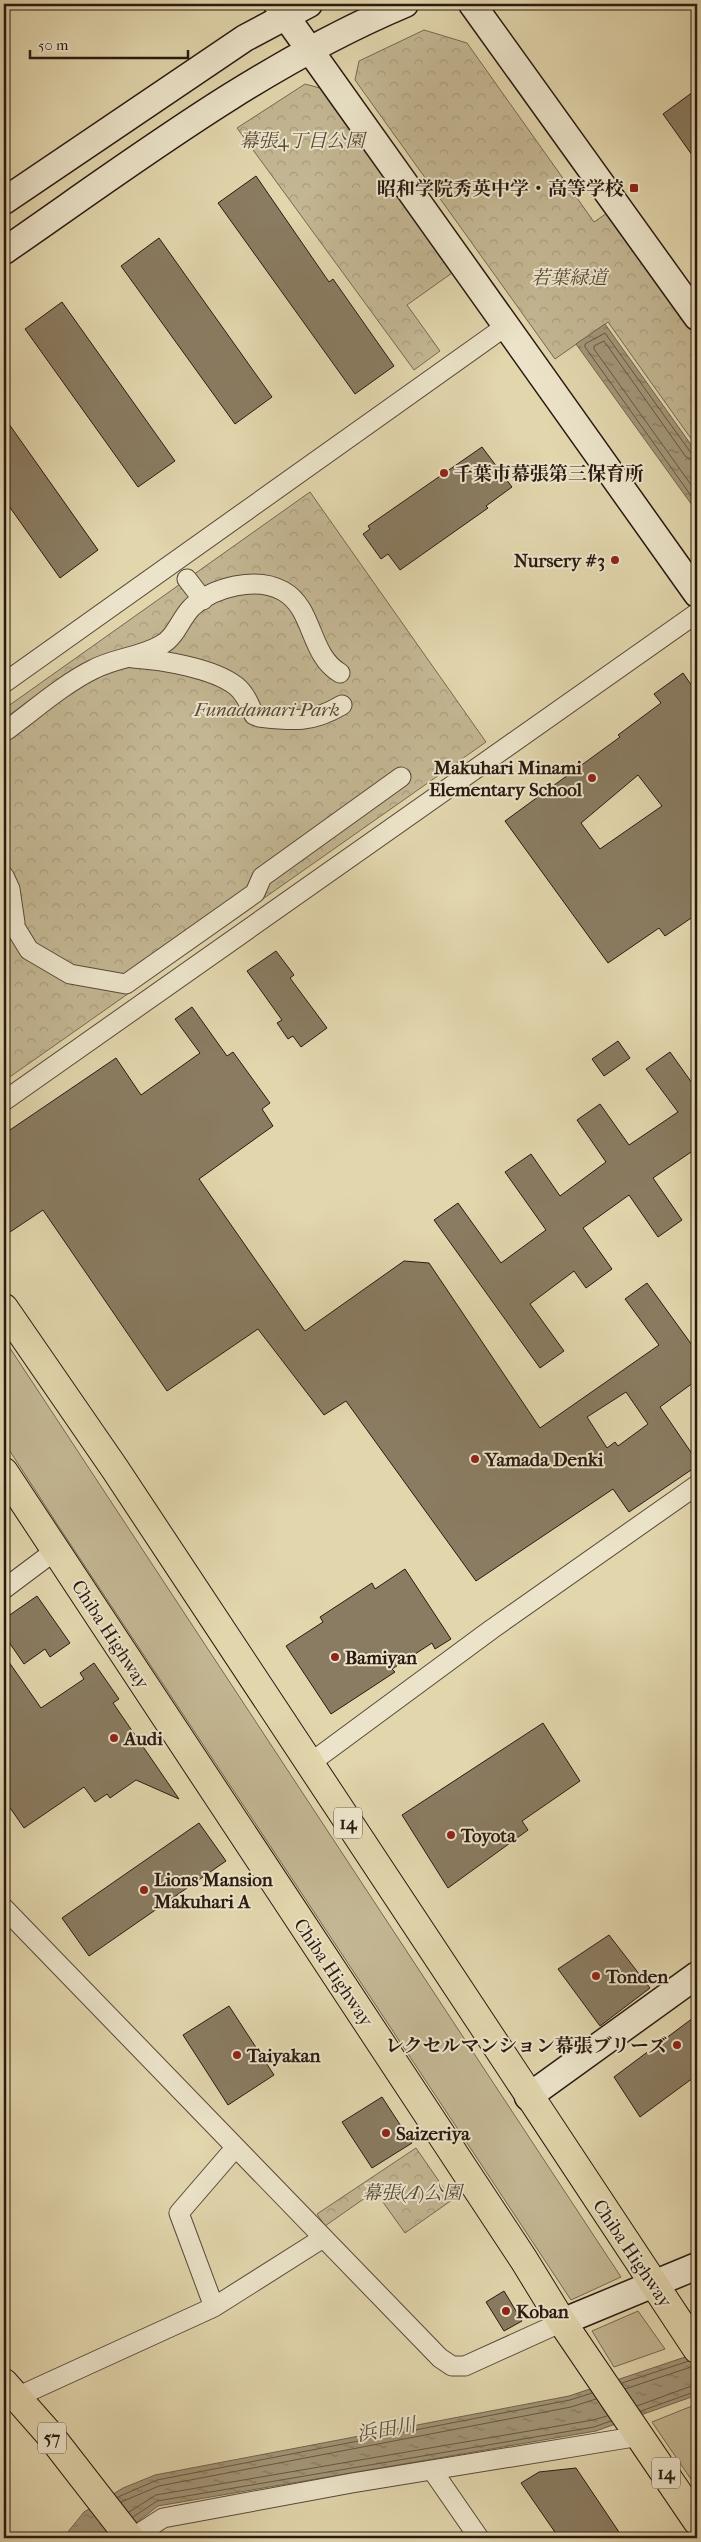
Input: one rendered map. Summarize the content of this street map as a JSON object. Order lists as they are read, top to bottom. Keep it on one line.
{"streets":{"main road":["Chiba Highway","14","57"]},"water":["浜田川"],"parks":["幕張4丁目公園","若葉緑道","Funadamari Park","幕張(A)公園"],"places":{"transit":["昭和学院秀英中学・高等学校"],"other":["千葉市幕張第三保育所","Nursery #3","Makuhari Minami Elementary School","Yamada Denki","Bamiyan","Audi","Toyota","Lions Mansion Makuhari A","Tonden","レクセルマンション幕張ブリーズ","Taiyakan","Saizeriya","Koban"]},"scale_bar":"50 m"}
